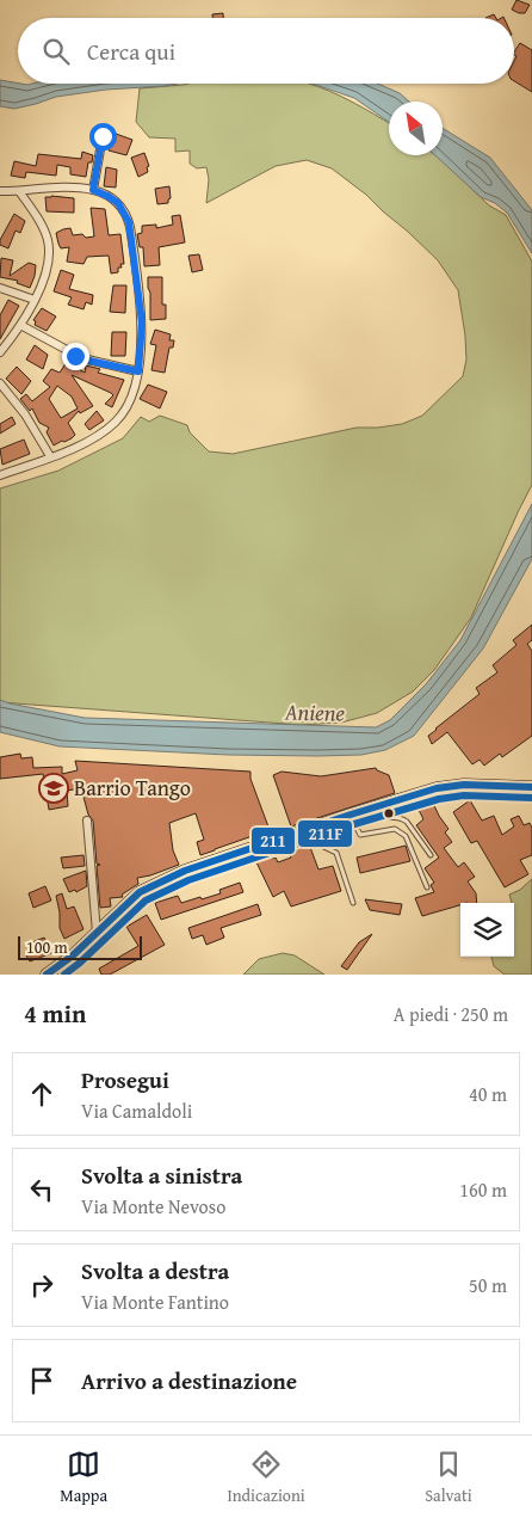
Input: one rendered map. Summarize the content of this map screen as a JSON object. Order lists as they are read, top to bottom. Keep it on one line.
{"water":["Aniene"],"places":{"school or university":["Barrio Tango"]},"lines":["transit line 211","transit line 211F"],"scale_bar":"100 m","north":"top left","page":{"search":"Cerca qui","scale":"100 m","heading":["4 min","A piedi · 250 m"],"list":[["Prosegui","Via Camaldoli","40 m"],["Svolta a sinistra","Via Monte Nevoso","160 m"],["Svolta a destra","Via Monte Fantino","50 m"],"Arrivo a destinazione"],"nav":["Mappa","Indicazioni","Salvati"]}}
